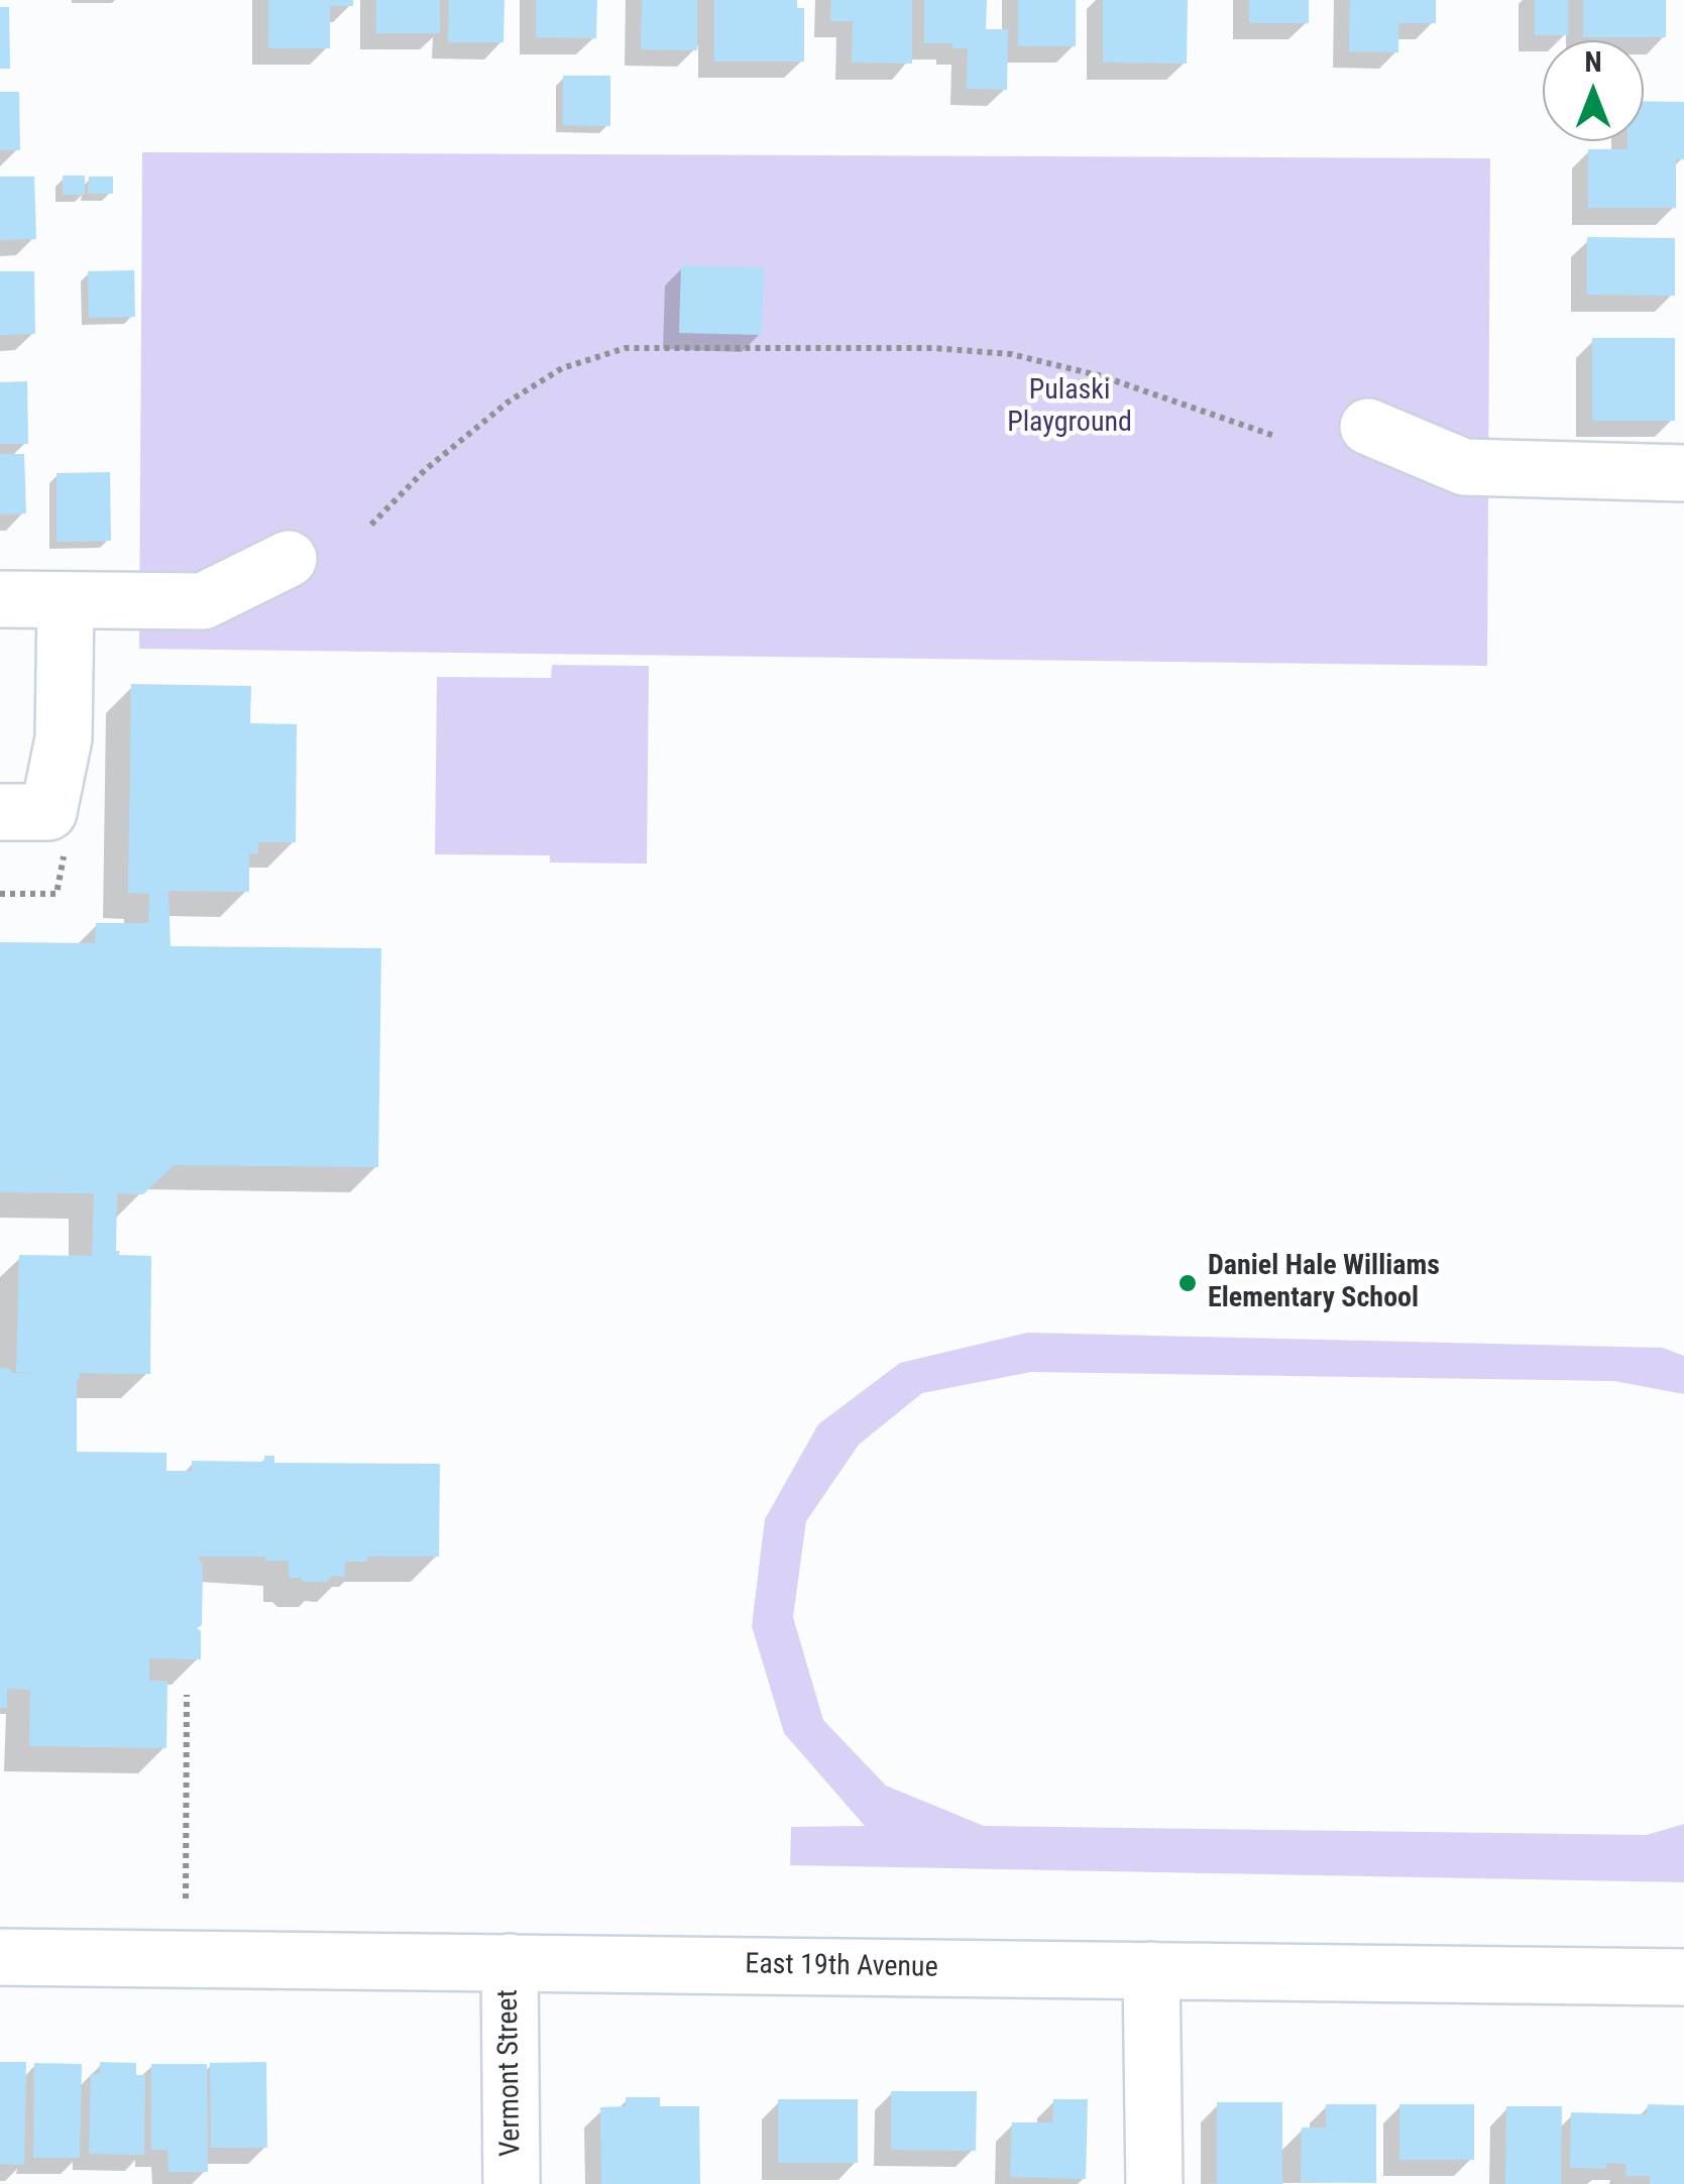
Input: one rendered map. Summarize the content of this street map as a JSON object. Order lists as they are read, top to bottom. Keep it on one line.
{"streets":{"street":["East 19th Avenue","Vermont Street"]},"crossings":[["East 19th Avenue","Vermont Street"]],"parks":["Pulaski Playground"],"places":["Daniel Hale Williams Elementary School"],"north":"top"}
